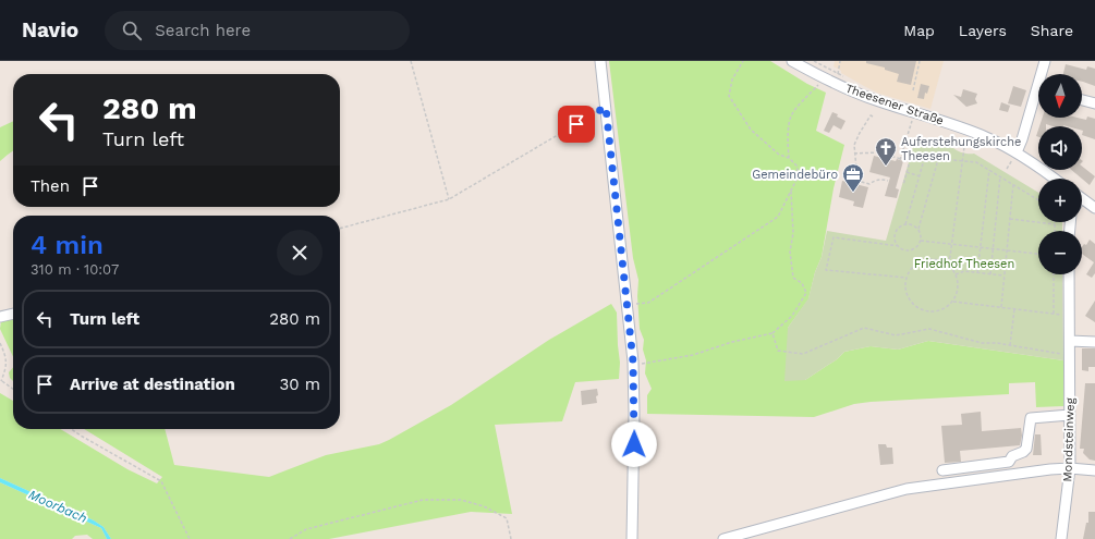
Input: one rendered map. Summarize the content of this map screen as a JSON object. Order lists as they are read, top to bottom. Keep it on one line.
{"streets":{"street":["Theesener Straße","Mondsteinweg"]},"water":["Moorbach"],"parks":["Friedhof Theesen"],"places":{"church":["Auferstehungskirche Theesen"],"office":["Gemeindebüro"]},"north":"bottom","page":{"header":"Navio","search":"Search here","nav":["Map","Layers","Share"],"map_buttons":["+","−"],"turn":["280 m","Turn left"],"then":"Then","heading":["4 min","310 m · 10:07"],"list":[{"name":"Turn left","value":"280 m"},{"name":"Arrive at destination","value":"30 m"}]}}
